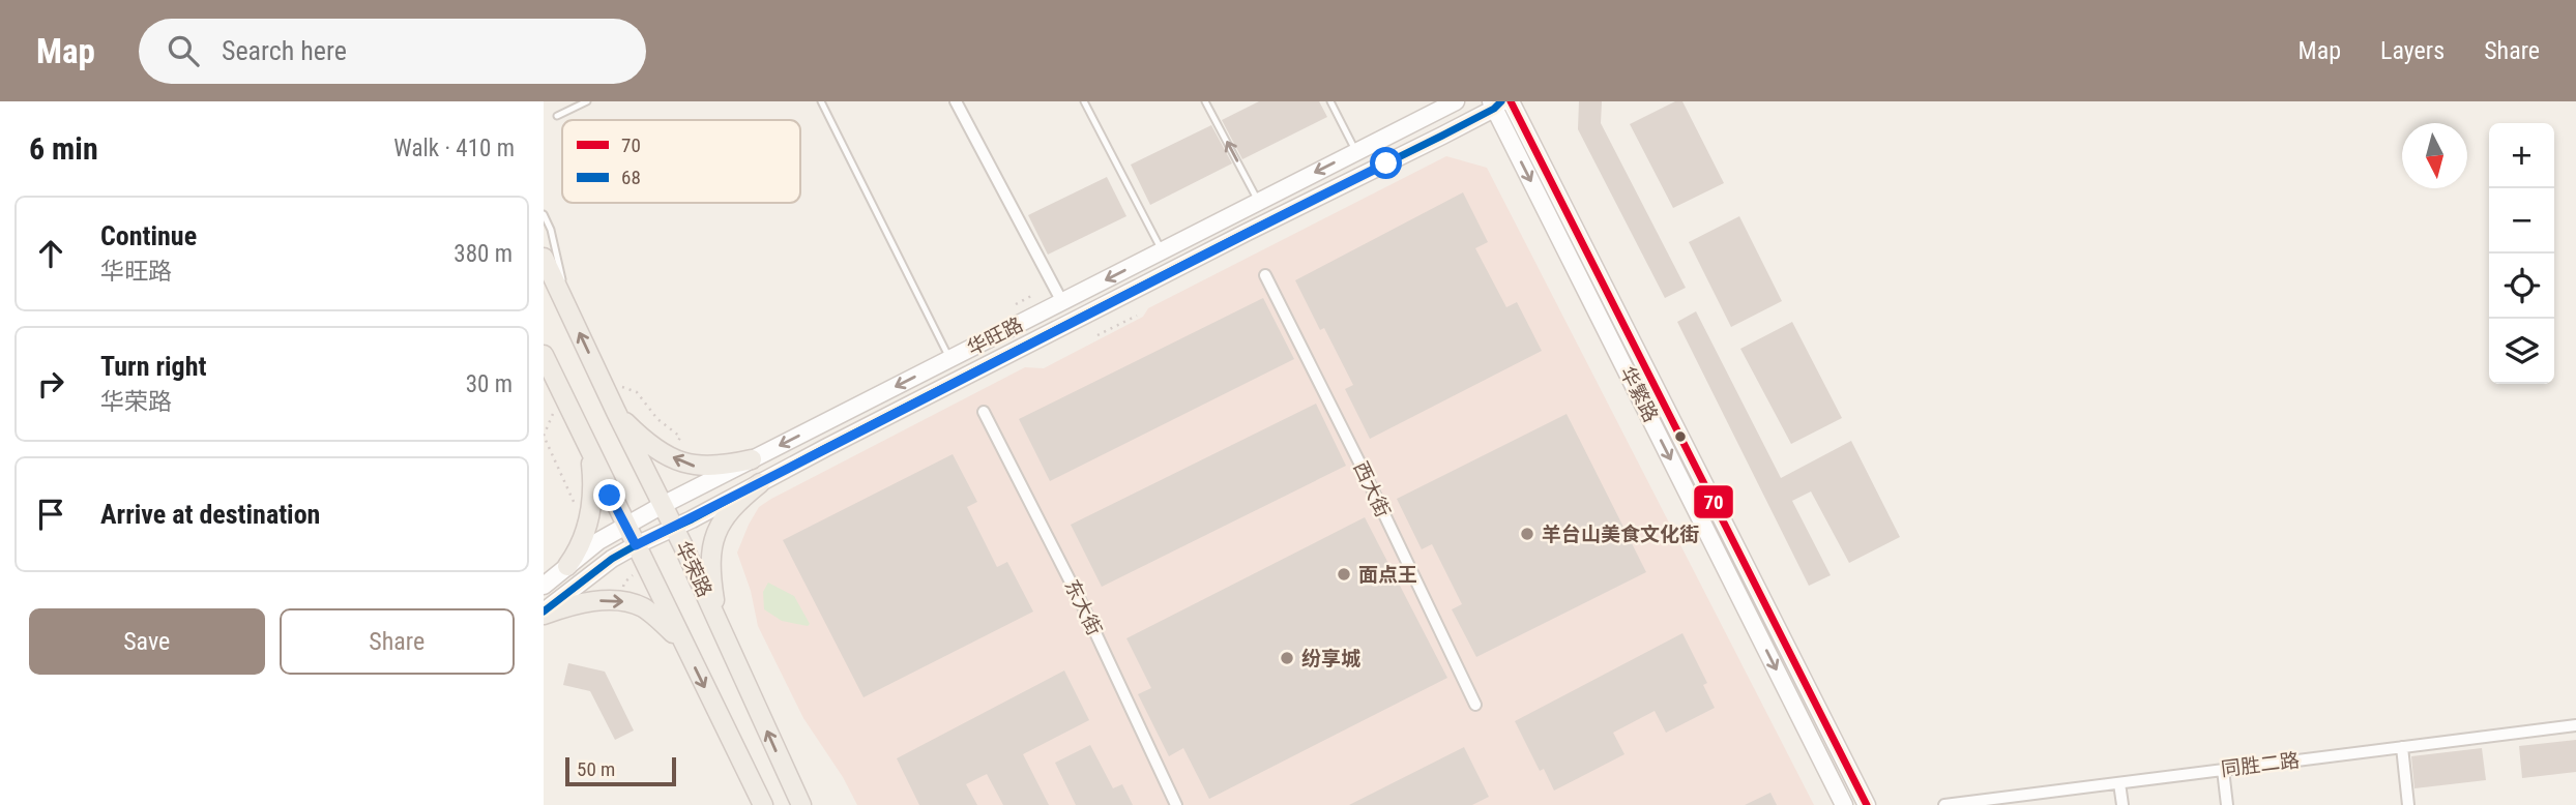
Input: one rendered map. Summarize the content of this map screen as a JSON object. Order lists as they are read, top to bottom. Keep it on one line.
{"streets":{"main road":["华旺路","华繁路","华荣路"],"street":["西大街","东大街","同胜二路"]},"crossings":[["华旺路","华繁路"],["华旺路","华荣路"]],"places":["羊台山美食文化街","面点王","纷享城"],"lines":["transit line 70","transit line 68"],"legend":["70","68"],"scale_bar":"50 m","north":"bottom","page":{"header":"Map","search":"Search here","nav":["Map","Layers","Share"],"heading":["6 min","Walk · 410 m"],"map_buttons":["+","−"],"list":[["Continue","华旺路","380 m"],["Turn right","华荣路","30 m"],"Arrive at destination"],"buttons":["Save","Share"],"scale":"50 m"}}
